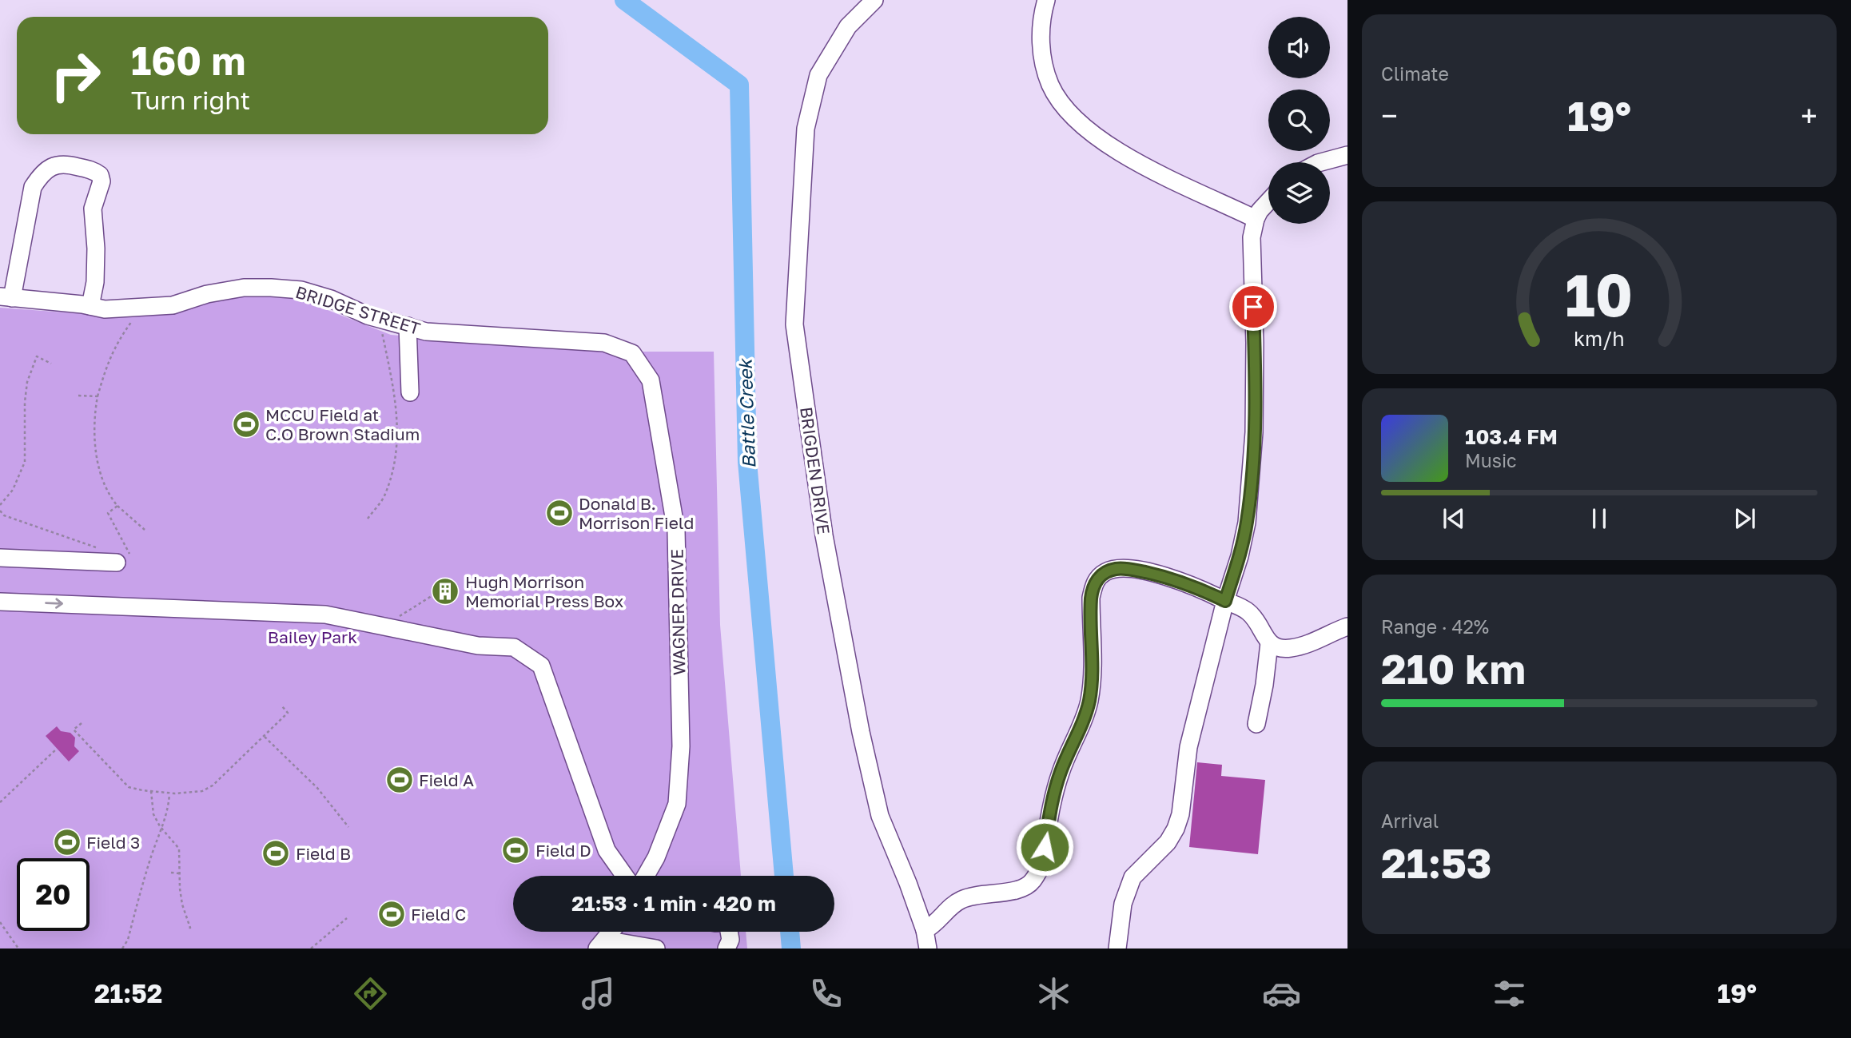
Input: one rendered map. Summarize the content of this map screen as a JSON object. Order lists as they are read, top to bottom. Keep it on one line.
{"streets":{"street":["BRIDGE STREET","BRIGDEN DRIVE","WAGNER DRIVE"]},"crossings":[["BRIDGE STREET","WAGNER DRIVE"]],"water":["Battle Creek"],"parks":["Bailey Park"],"places":{"sports":["MCCU Field at C.O Brown Stadium","Donald B. Morrison Field","Field A","Field 3","Field D","Field B","Field C"],"building":["Hugh Morrison Memorial Press Box"]},"page":{"tile":["Climate",["Range · 42%","210 km"],["Arrival","21:53"]],"turn":["160 m","Turn right"],"heat":["−","19°","+"],"song":["103.4 FM","Music"],"limit":"20","trip":"21:53 · 1 min · 420 m","tabs":["21:52","19°"],"gauge":["10","km/h"]}}
